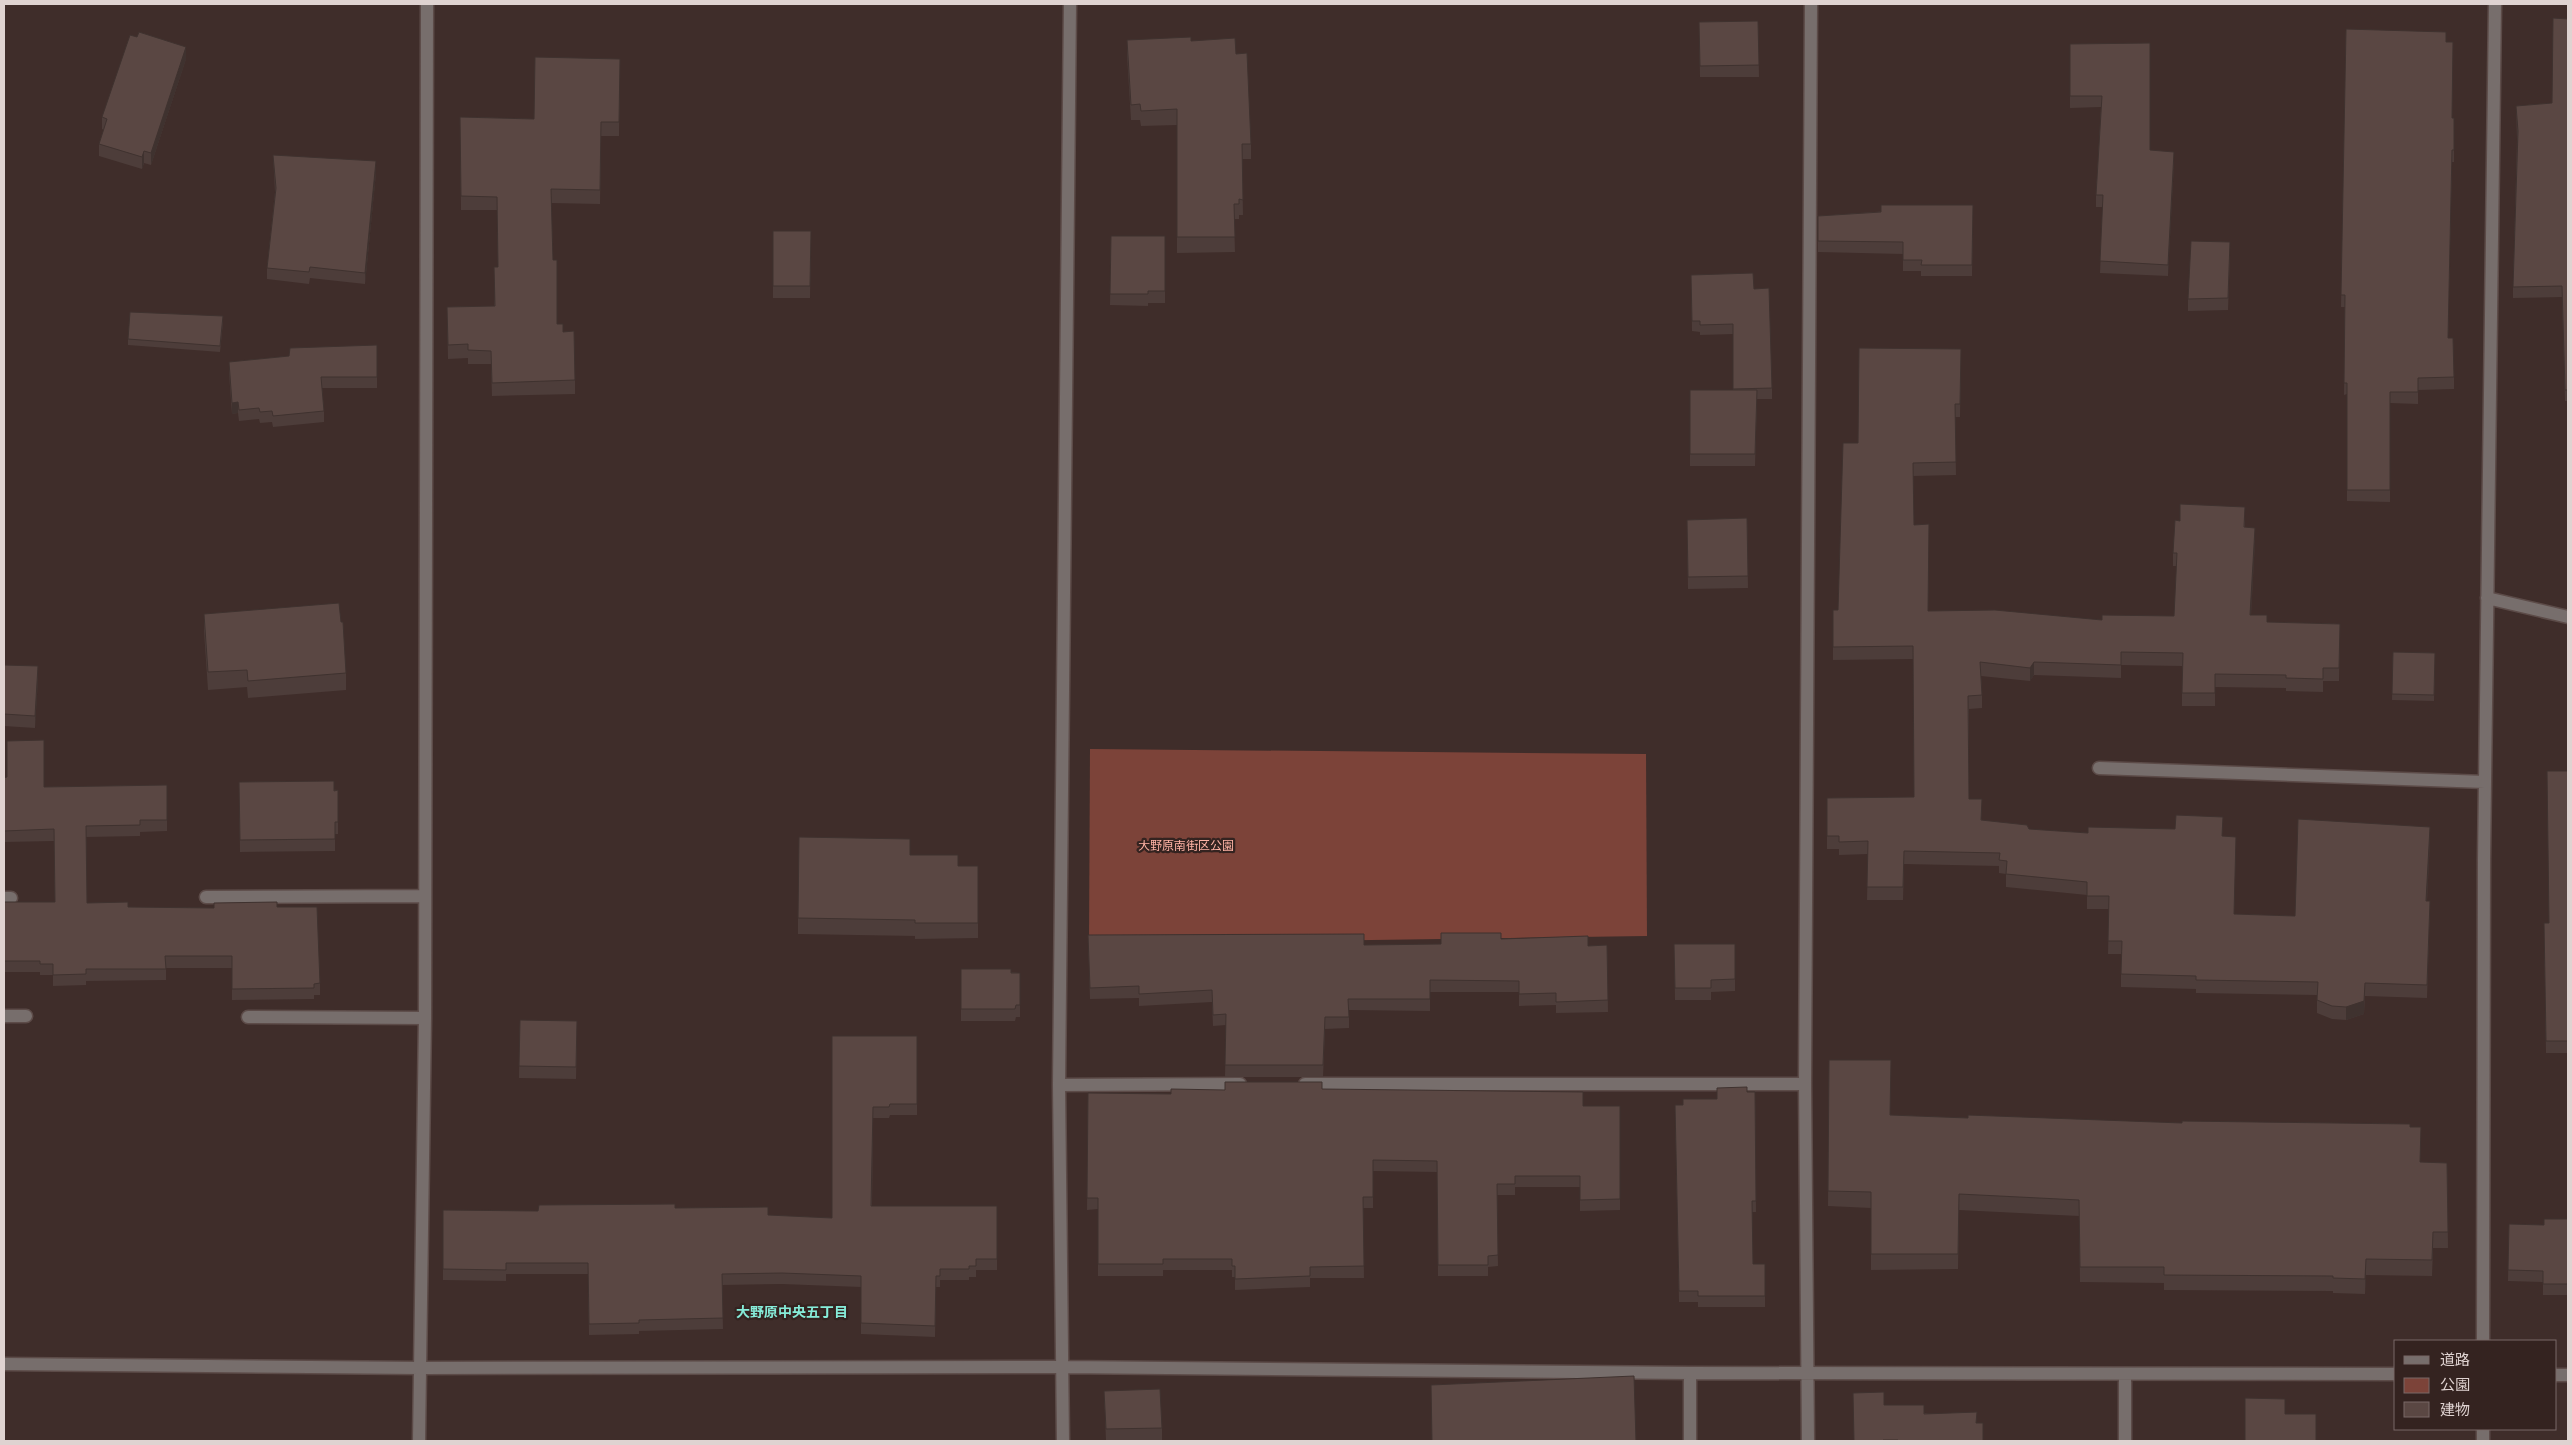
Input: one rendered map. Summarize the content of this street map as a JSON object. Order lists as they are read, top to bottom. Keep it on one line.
{"districts":["大野原中央五丁目"],"parks":["大野原南街区公園"],"legend":["道路","公園","建物"]}
